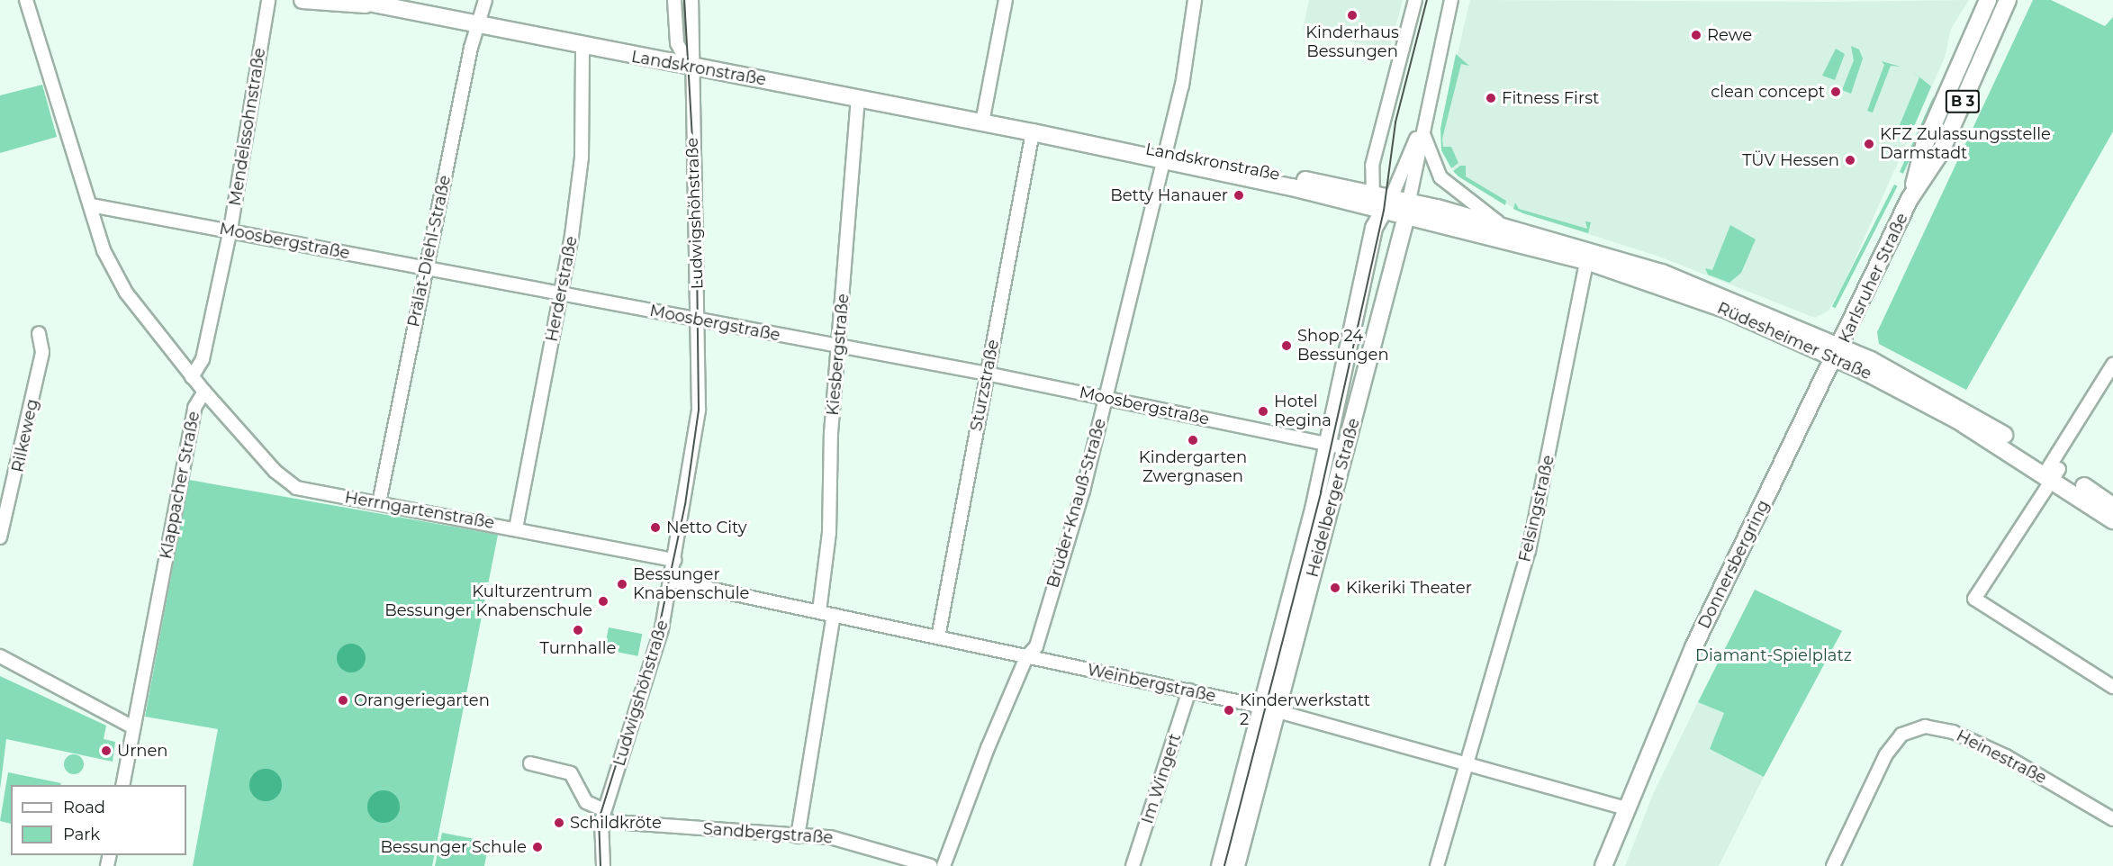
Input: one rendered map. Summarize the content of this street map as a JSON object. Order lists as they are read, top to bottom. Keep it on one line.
{"streets":{"main road":["Landskronstraße","B 3","Karlsruher Straße","Rüdesheimer Straße","Heidelberger Straße","Donnersbergring"],"street":["Mendelssohnstraße","Ludwigshöhstraße","Moosbergstraße","Prälat-Diehl-Straße","Herderstraße","Kiesbergstraße","Sturzstraße","Rilkeweg","Klappacher Straße","Brüder-Knauß-Straße","Felsingstraße","Herrngartenstraße","Weinbergstraße","Heinestraße","Im Wingert","Sandbergstraße"]},"crossings":[["Landskronstraße","Ludwigshöhstraße"],["Landskronstraße","Prälat-Diehl-Straße"],["Landskronstraße","Herderstraße"],["Landskronstraße","Rüdesheimer Straße"],["Landskronstraße","Kiesbergstraße"],["Landskronstraße","Sturzstraße"],["Landskronstraße","Heidelberger Straße"],["Landskronstraße","Brüder-Knauß-Straße"],["Mendelssohnstraße","Moosbergstraße"],["Mendelssohnstraße","Klappacher Straße"],["Ludwigshöhstraße","Moosbergstraße"],["Ludwigshöhstraße","Herrngartenstraße"],["Ludwigshöhstraße","Weinbergstraße"],["Ludwigshöhstraße","Sandbergstraße"],["Moosbergstraße","Prälat-Diehl-Straße"],["Moosbergstraße","Herderstraße"],["Moosbergstraße","Kiesbergstraße"],["Moosbergstraße","Sturzstraße"],["Moosbergstraße","Klappacher Straße"],["Moosbergstraße","Heidelberger Straße"],["Moosbergstraße","Brüder-Knauß-Straße"],["Prälat-Diehl-Straße","Herrngartenstraße"],["Karlsruher Straße","Rüdesheimer Straße"],["Karlsruher Straße","Donnersbergring"],["Herderstraße","Herrngartenstraße"],["Rüdesheimer Straße","Heidelberger Straße"],["Rüdesheimer Straße","Felsingstraße"],["Rüdesheimer Straße","Donnersbergring"],["Kiesbergstraße","Weinbergstraße"],["Sturzstraße","Weinbergstraße"],["Klappacher Straße","Herrngartenstraße"],["Heidelberger Straße","Weinbergstraße"],["Brüder-Knauß-Straße","Weinbergstraße"],["Felsingstraße","Weinbergstraße"],["Donnersbergring","Weinbergstraße"],["Weinbergstraße","Im Wingert"]],"parks":["Diamant-Spielplatz"],"places":["Kinderhaus Bessungen","Rewe","clean concept","Fitness First","KFZ Zulassungsstelle Darmstadt","TÜV Hessen","Betty Hanauer","Shop 24 Bessungen","Hotel Regina","Kindergarten Zwergnasen","Netto City","Bessunger Knabenschule","Kikeriki Theater","Kulturzentrum Bessunger Knabenschule","Turnhalle","Orangeriegarten","Kinderwerkstatt 2","Urnen","Schildkröte","Bessunger Schule"],"legend":["Road","Park"]}
